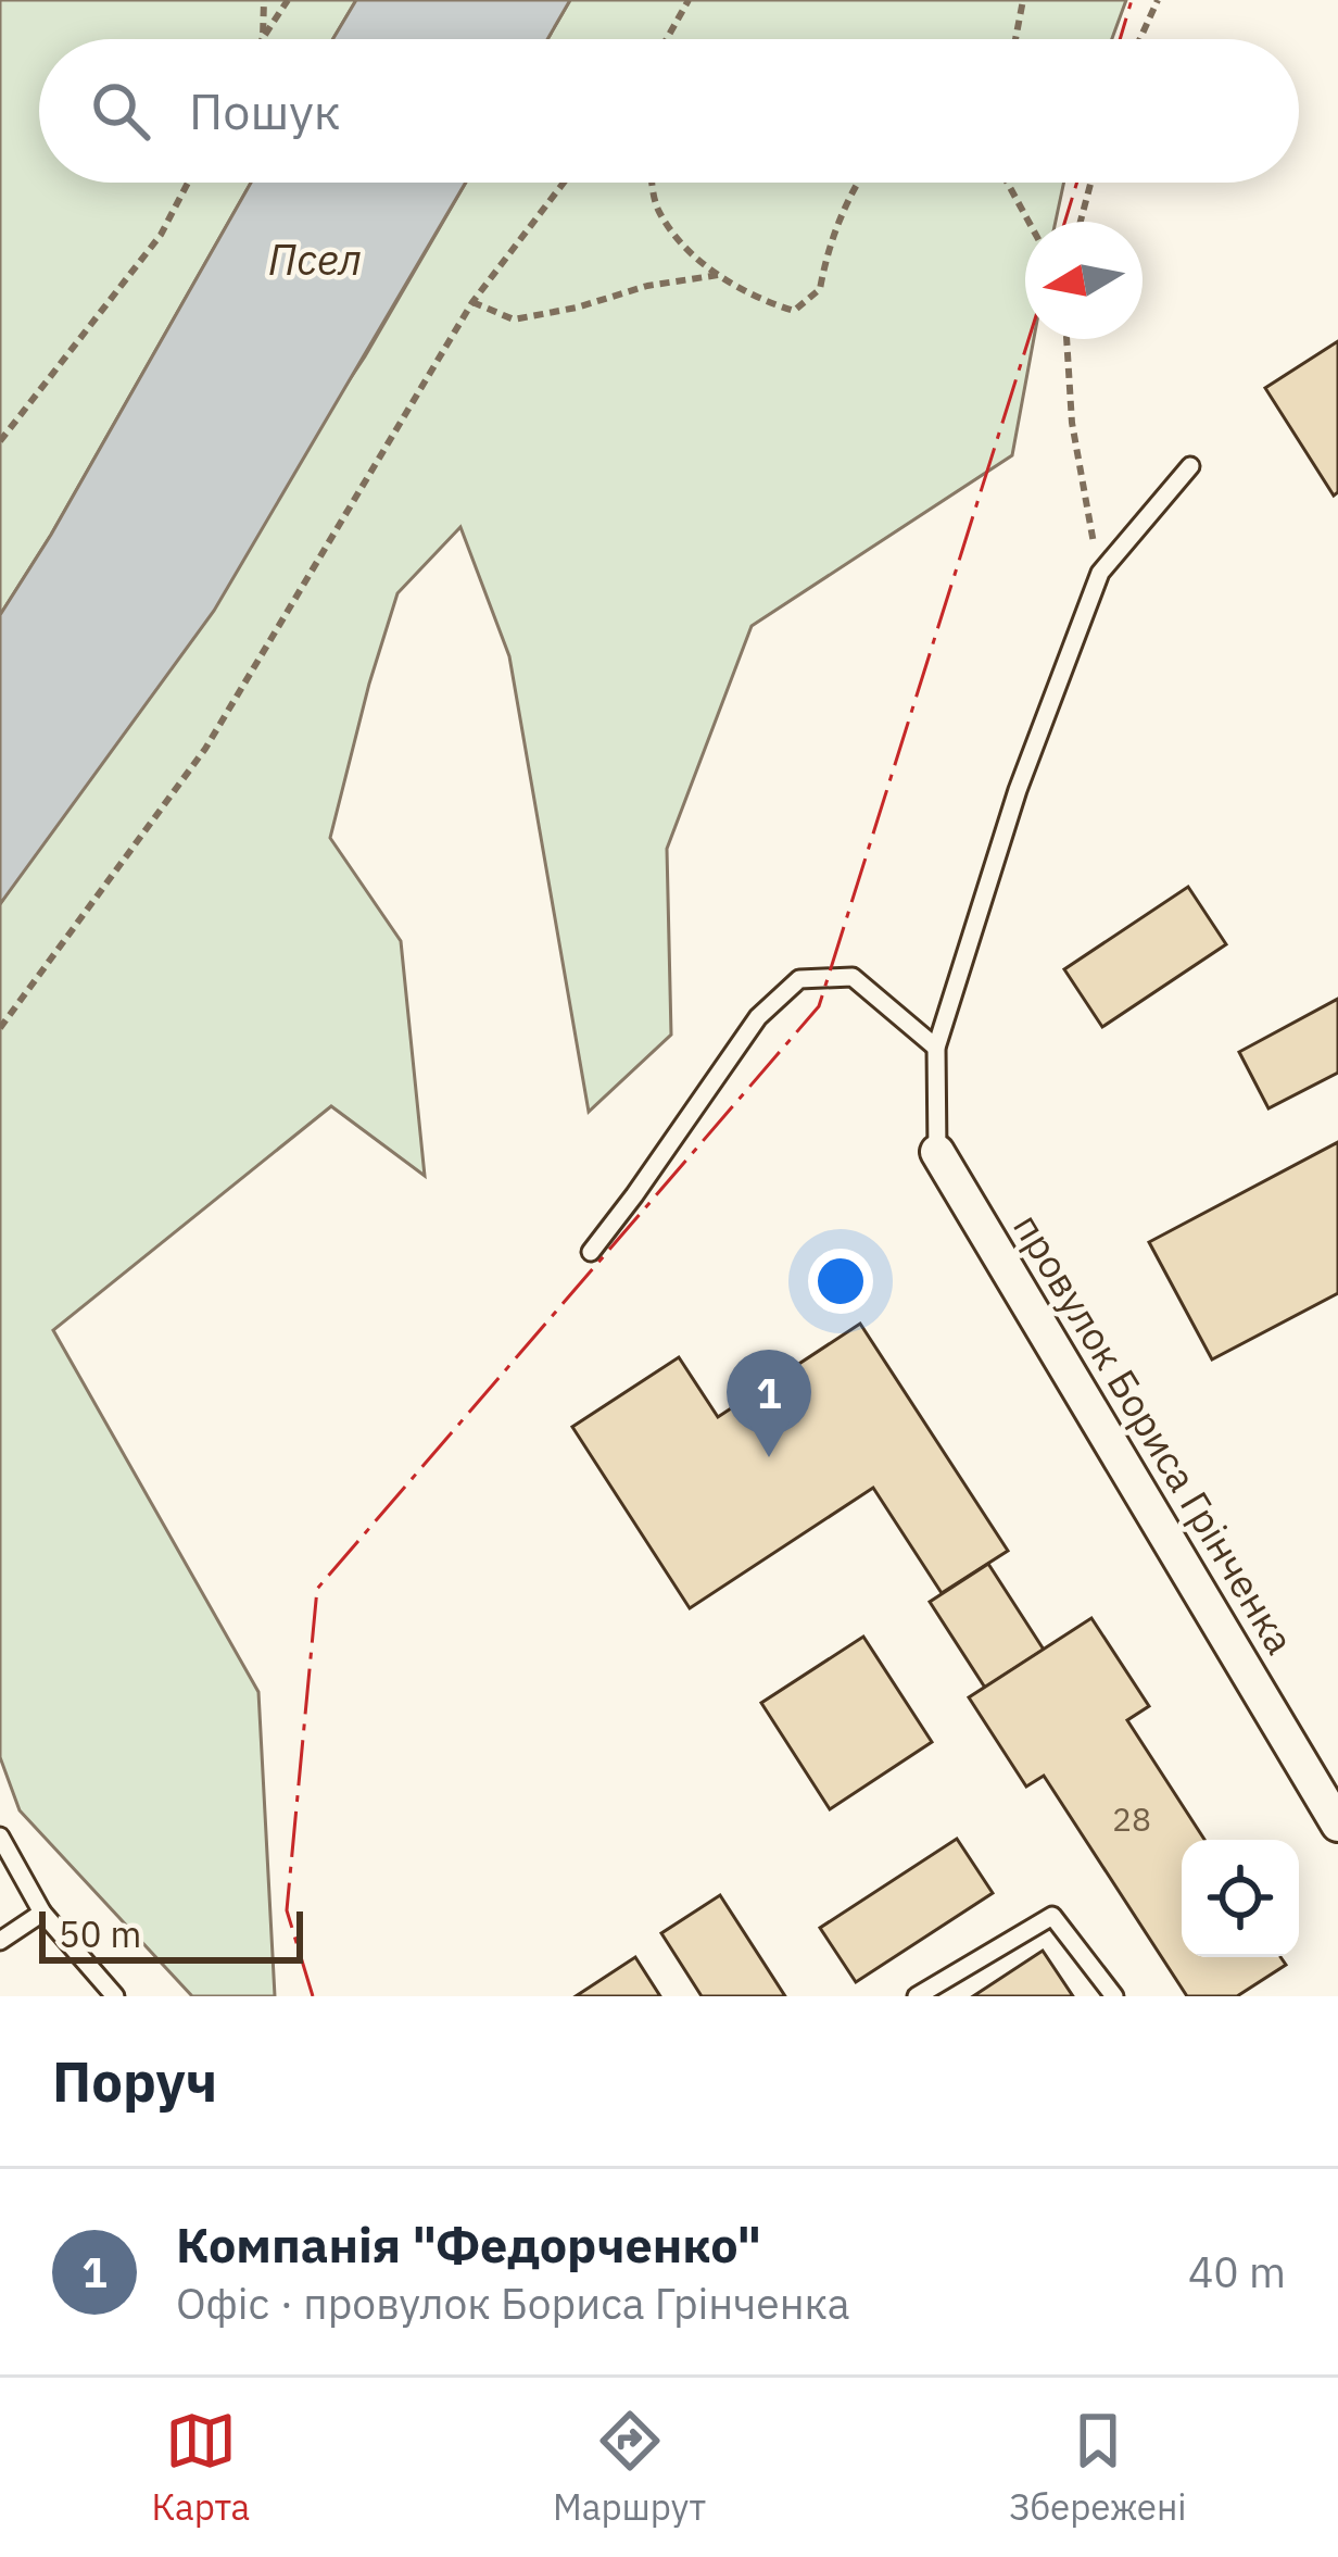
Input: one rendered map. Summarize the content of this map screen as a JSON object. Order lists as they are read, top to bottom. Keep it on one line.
{"streets":{"street":["провулок Бориса Грінченка"]},"water":["Псел"],"house_numbers":["28"],"scale_bar":"50 m","north":"left","page":{"search":"Пошук","pins":"1","scale":"50 m","heading":"Поруч","list":[{"mark":"1","name":"Компанія \"Федорченко\"","note":"Офіс · провулок Бориса Грінченка","value":"40 m"}],"nav":["Карта","Маршрут","Збережені"]}}
